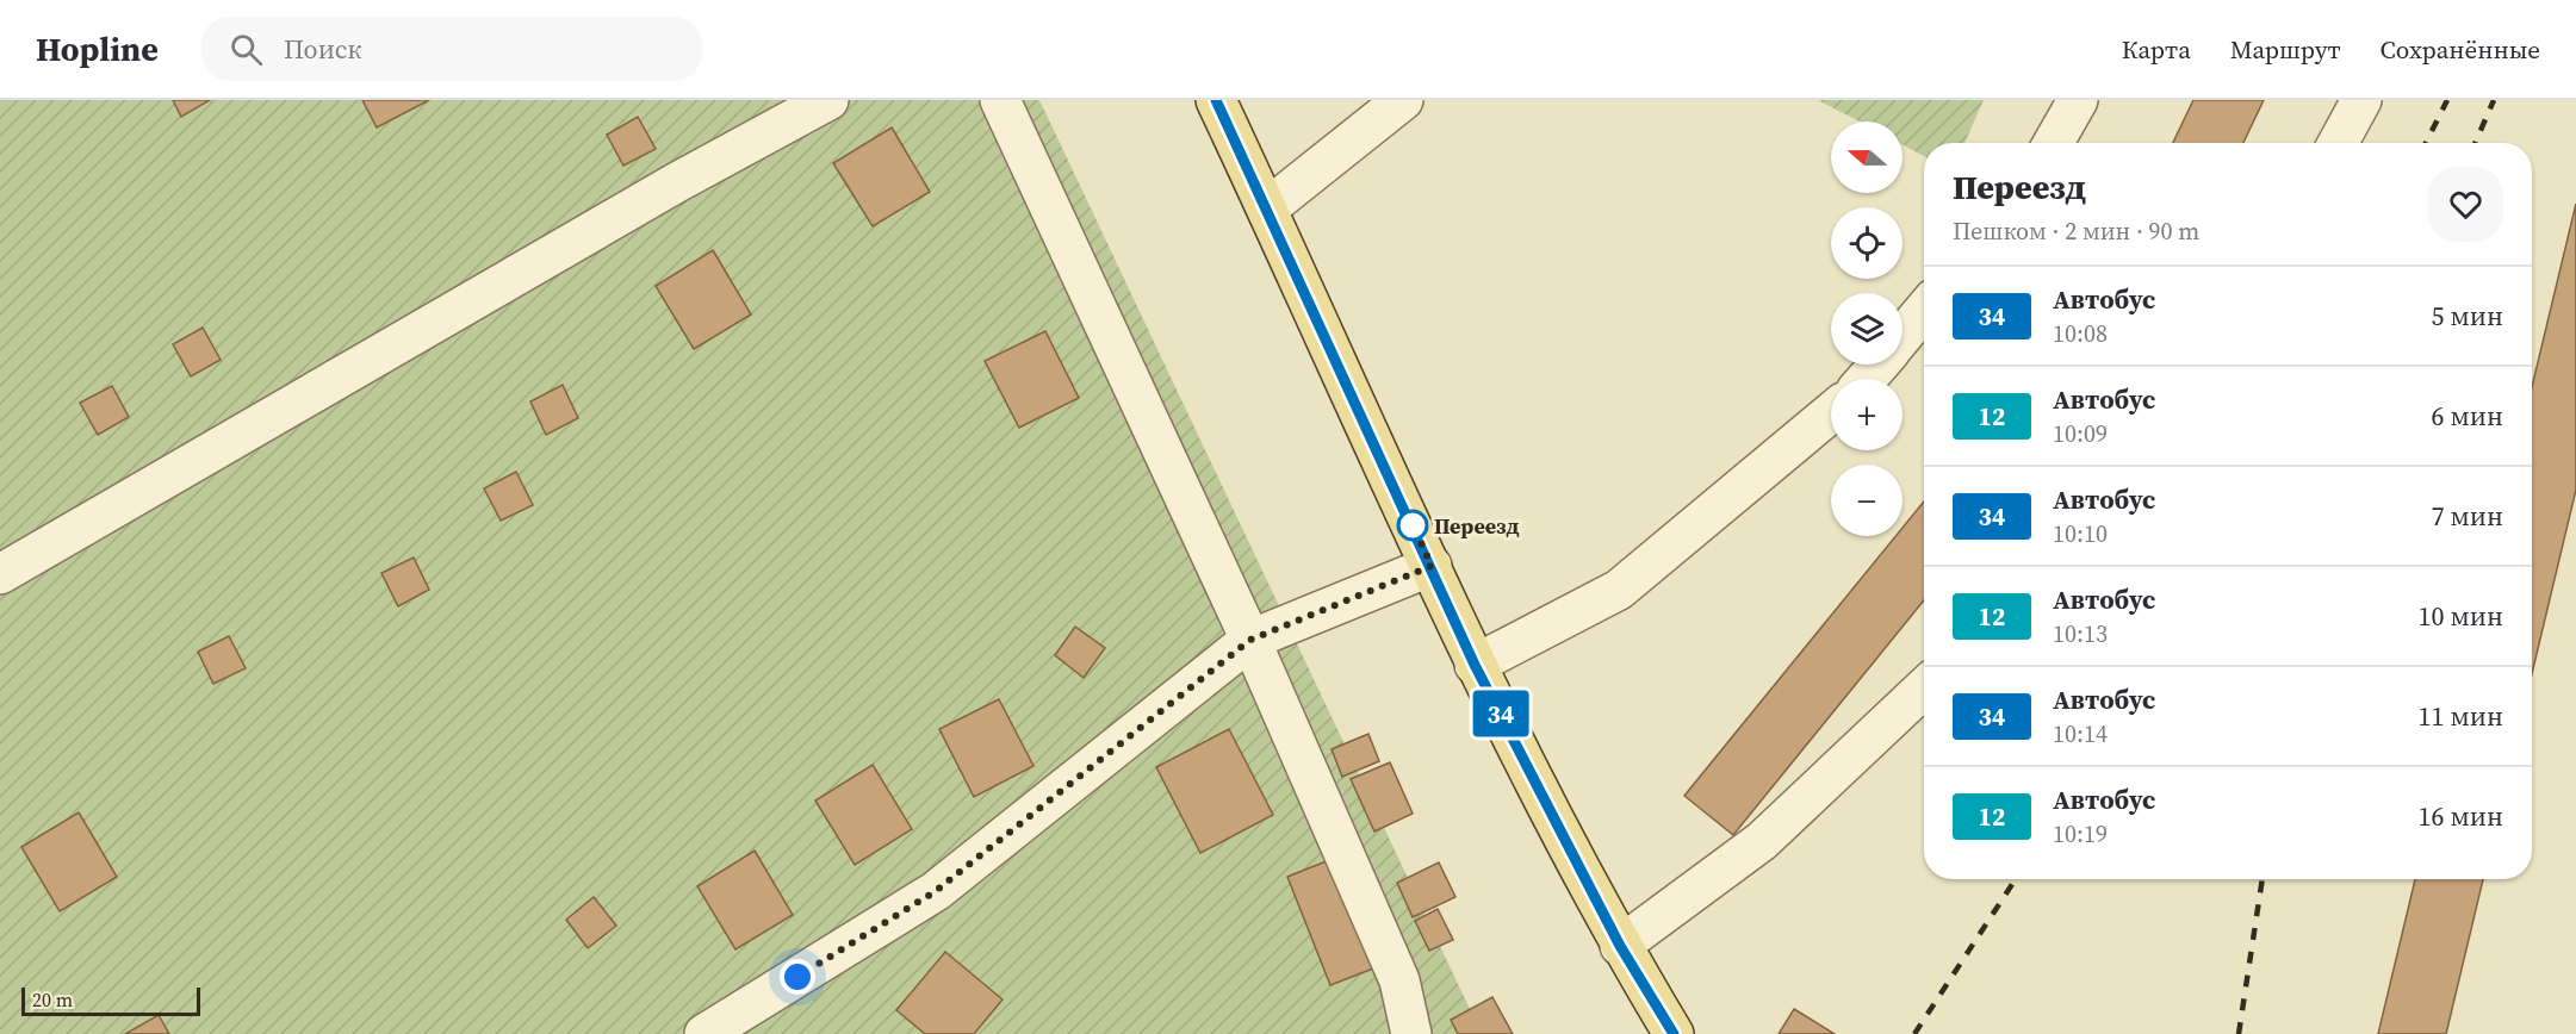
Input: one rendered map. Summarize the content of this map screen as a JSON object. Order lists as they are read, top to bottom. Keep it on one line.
{"places":["Переезд"],"lines":["bus line 34"],"scale_bar":"20 m","north":"left","page":{"header":"Hopline","search":"Поиск","nav":["Карта","Маршрут","Сохранённые"],"on_map":"34","map_buttons":["+","−"],"heading":["Переезд","Пешком · 2 мин · 90 m"],"list":[{"mark":"34","name":"Автобус","note":"10:08","value":"5 мин"},{"mark":"12","name":"Автобус","note":"10:09","value":"6 мин"},{"mark":"34","name":"Автобус","note":"10:10","value":"7 мин"},{"mark":"12","name":"Автобус","note":"10:13","value":"10 мин"},{"mark":"34","name":"Автобус","note":"10:14","value":"11 мин"},{"mark":"12","name":"Автобус","note":"10:19","value":"16 мин"}],"scale":"20 m"}}
